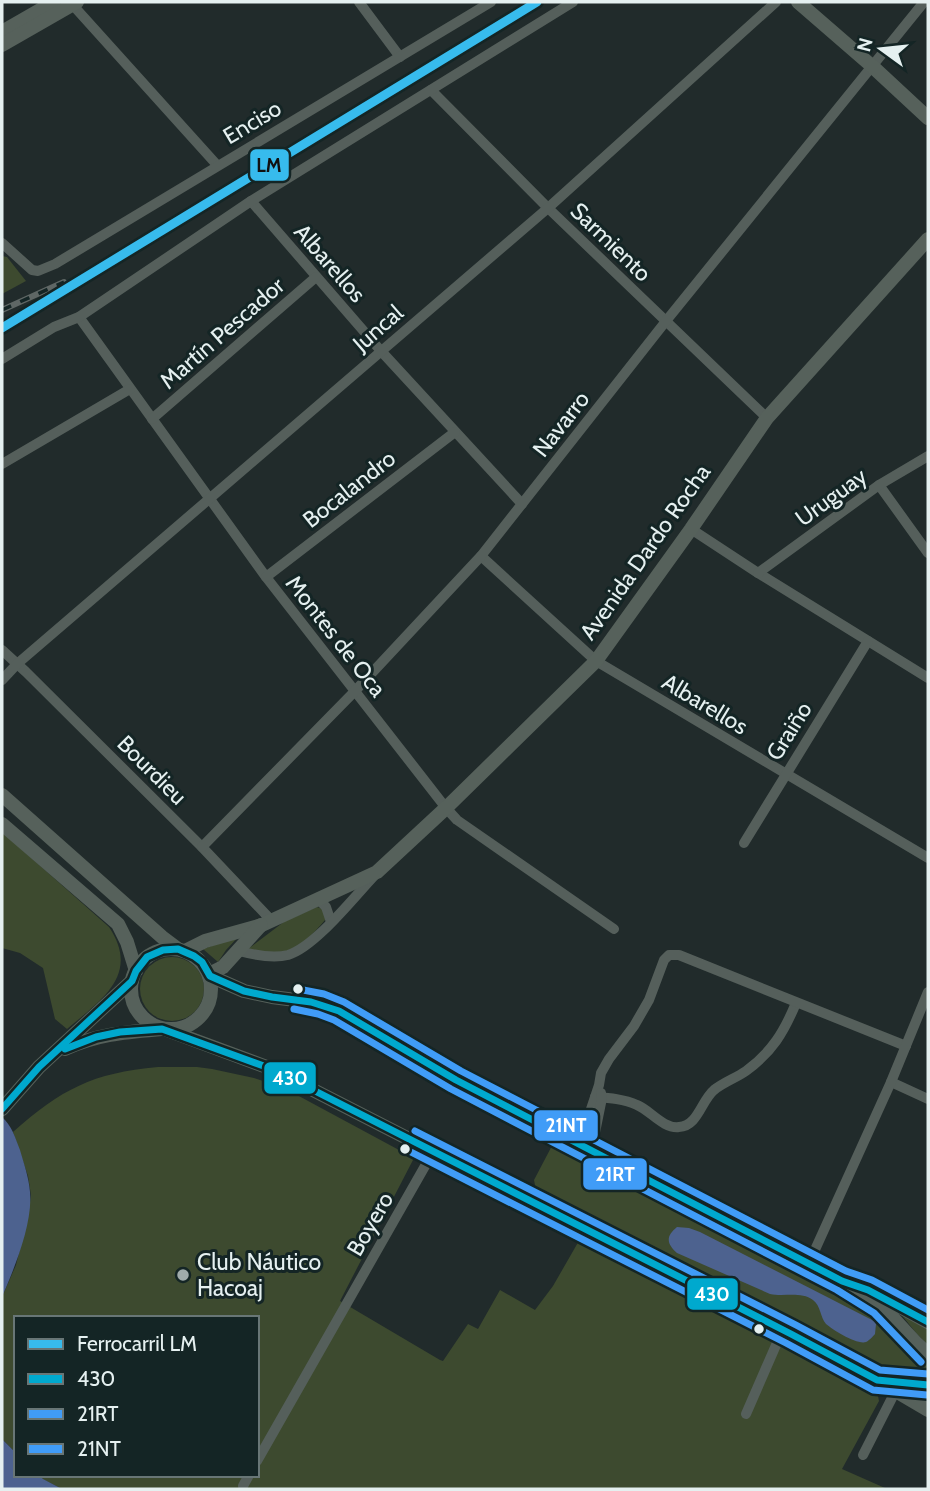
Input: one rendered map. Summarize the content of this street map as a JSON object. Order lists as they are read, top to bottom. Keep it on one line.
{"streets":{"main road":["Avenida Dardo Rocha"],"street":["Enciso","Sarmiento","Albarellos","Juncal","Martín Pescador","Navarro","Bocalandro","Uruguay","Montes de Oca","Graiño","Bourdieu","Boyero"]},"crossings":[["Sarmiento","Juncal"],["Sarmiento","Navarro"],["Sarmiento","Avenida Dardo Rocha"],["Albarellos","Juncal"],["Albarellos","Martín Pescador"],["Albarellos","Navarro"],["Albarellos","Bocalandro"],["Albarellos","Avenida Dardo Rocha"],["Albarellos","Graiño"],["Juncal","Montes de Oca"],["Juncal","Bourdieu"],["Martín Pescador","Montes de Oca"],["Navarro","Montes de Oca"],["Navarro","Bourdieu"],["Bocalandro","Montes de Oca"],["Avenida Dardo Rocha","Montes de Oca"],["Avenida Dardo Rocha","Bourdieu"]],"places":["Club Náutico Hacoaj"],"lines":["rail line LM","transit line 430","transit line 21NT","transit line 21RT"],"legend":["Ferrocarril LM","430","21RT","21NT"],"north":"left"}
